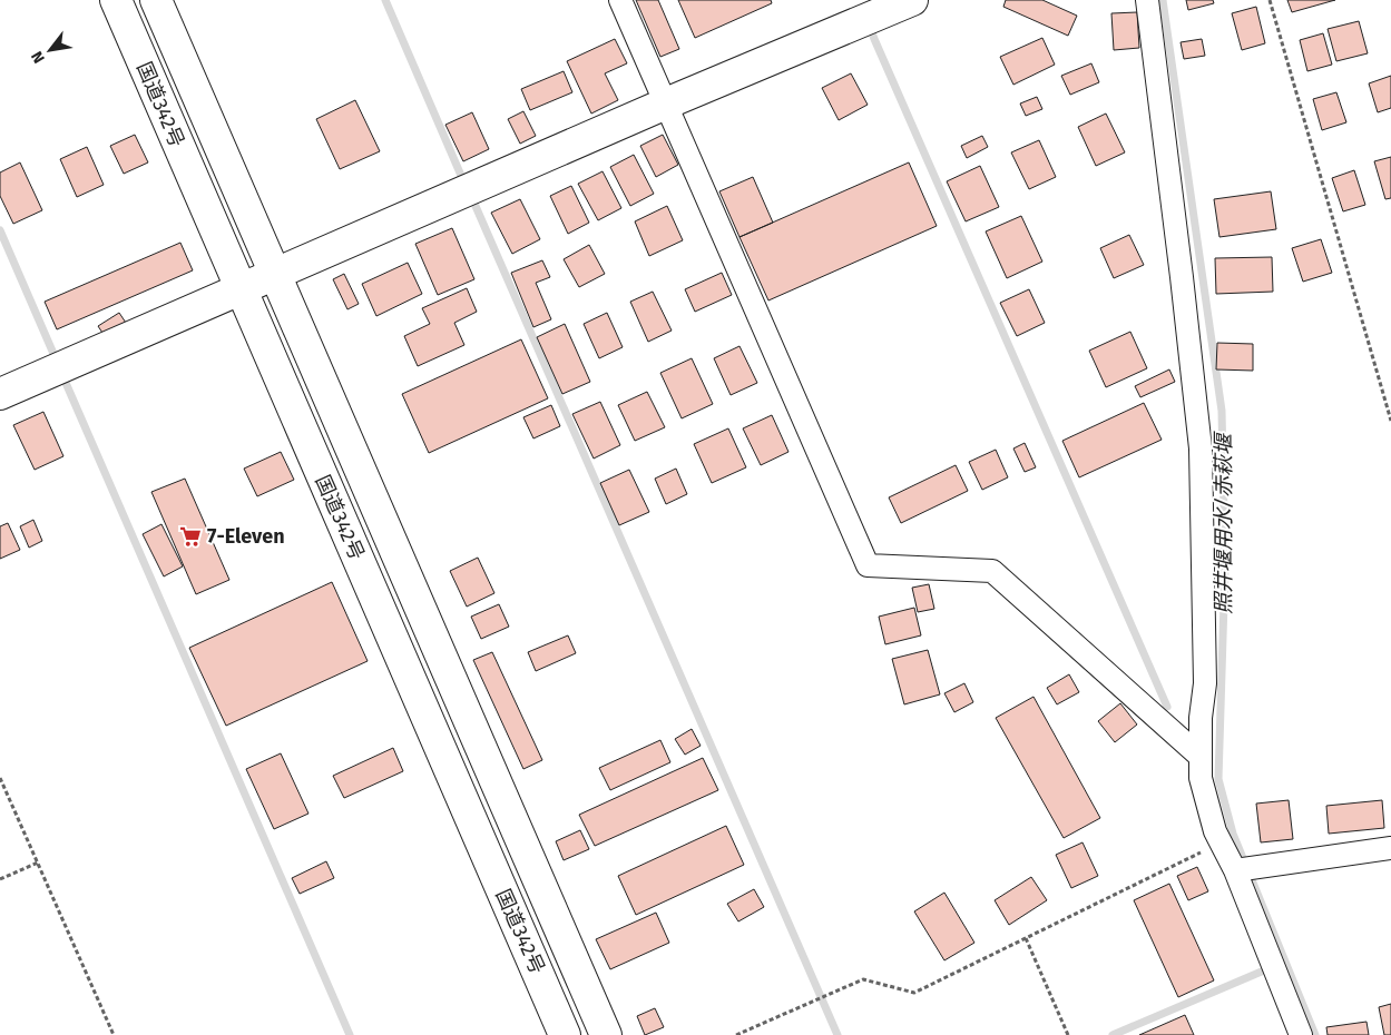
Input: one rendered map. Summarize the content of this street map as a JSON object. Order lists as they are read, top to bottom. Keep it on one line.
{"streets":{"main road":["国道342号"]},"water":["照井堰用水/赤萩堰"],"places":{"supermarket":["7-Eleven"]},"north":"bottom left"}
